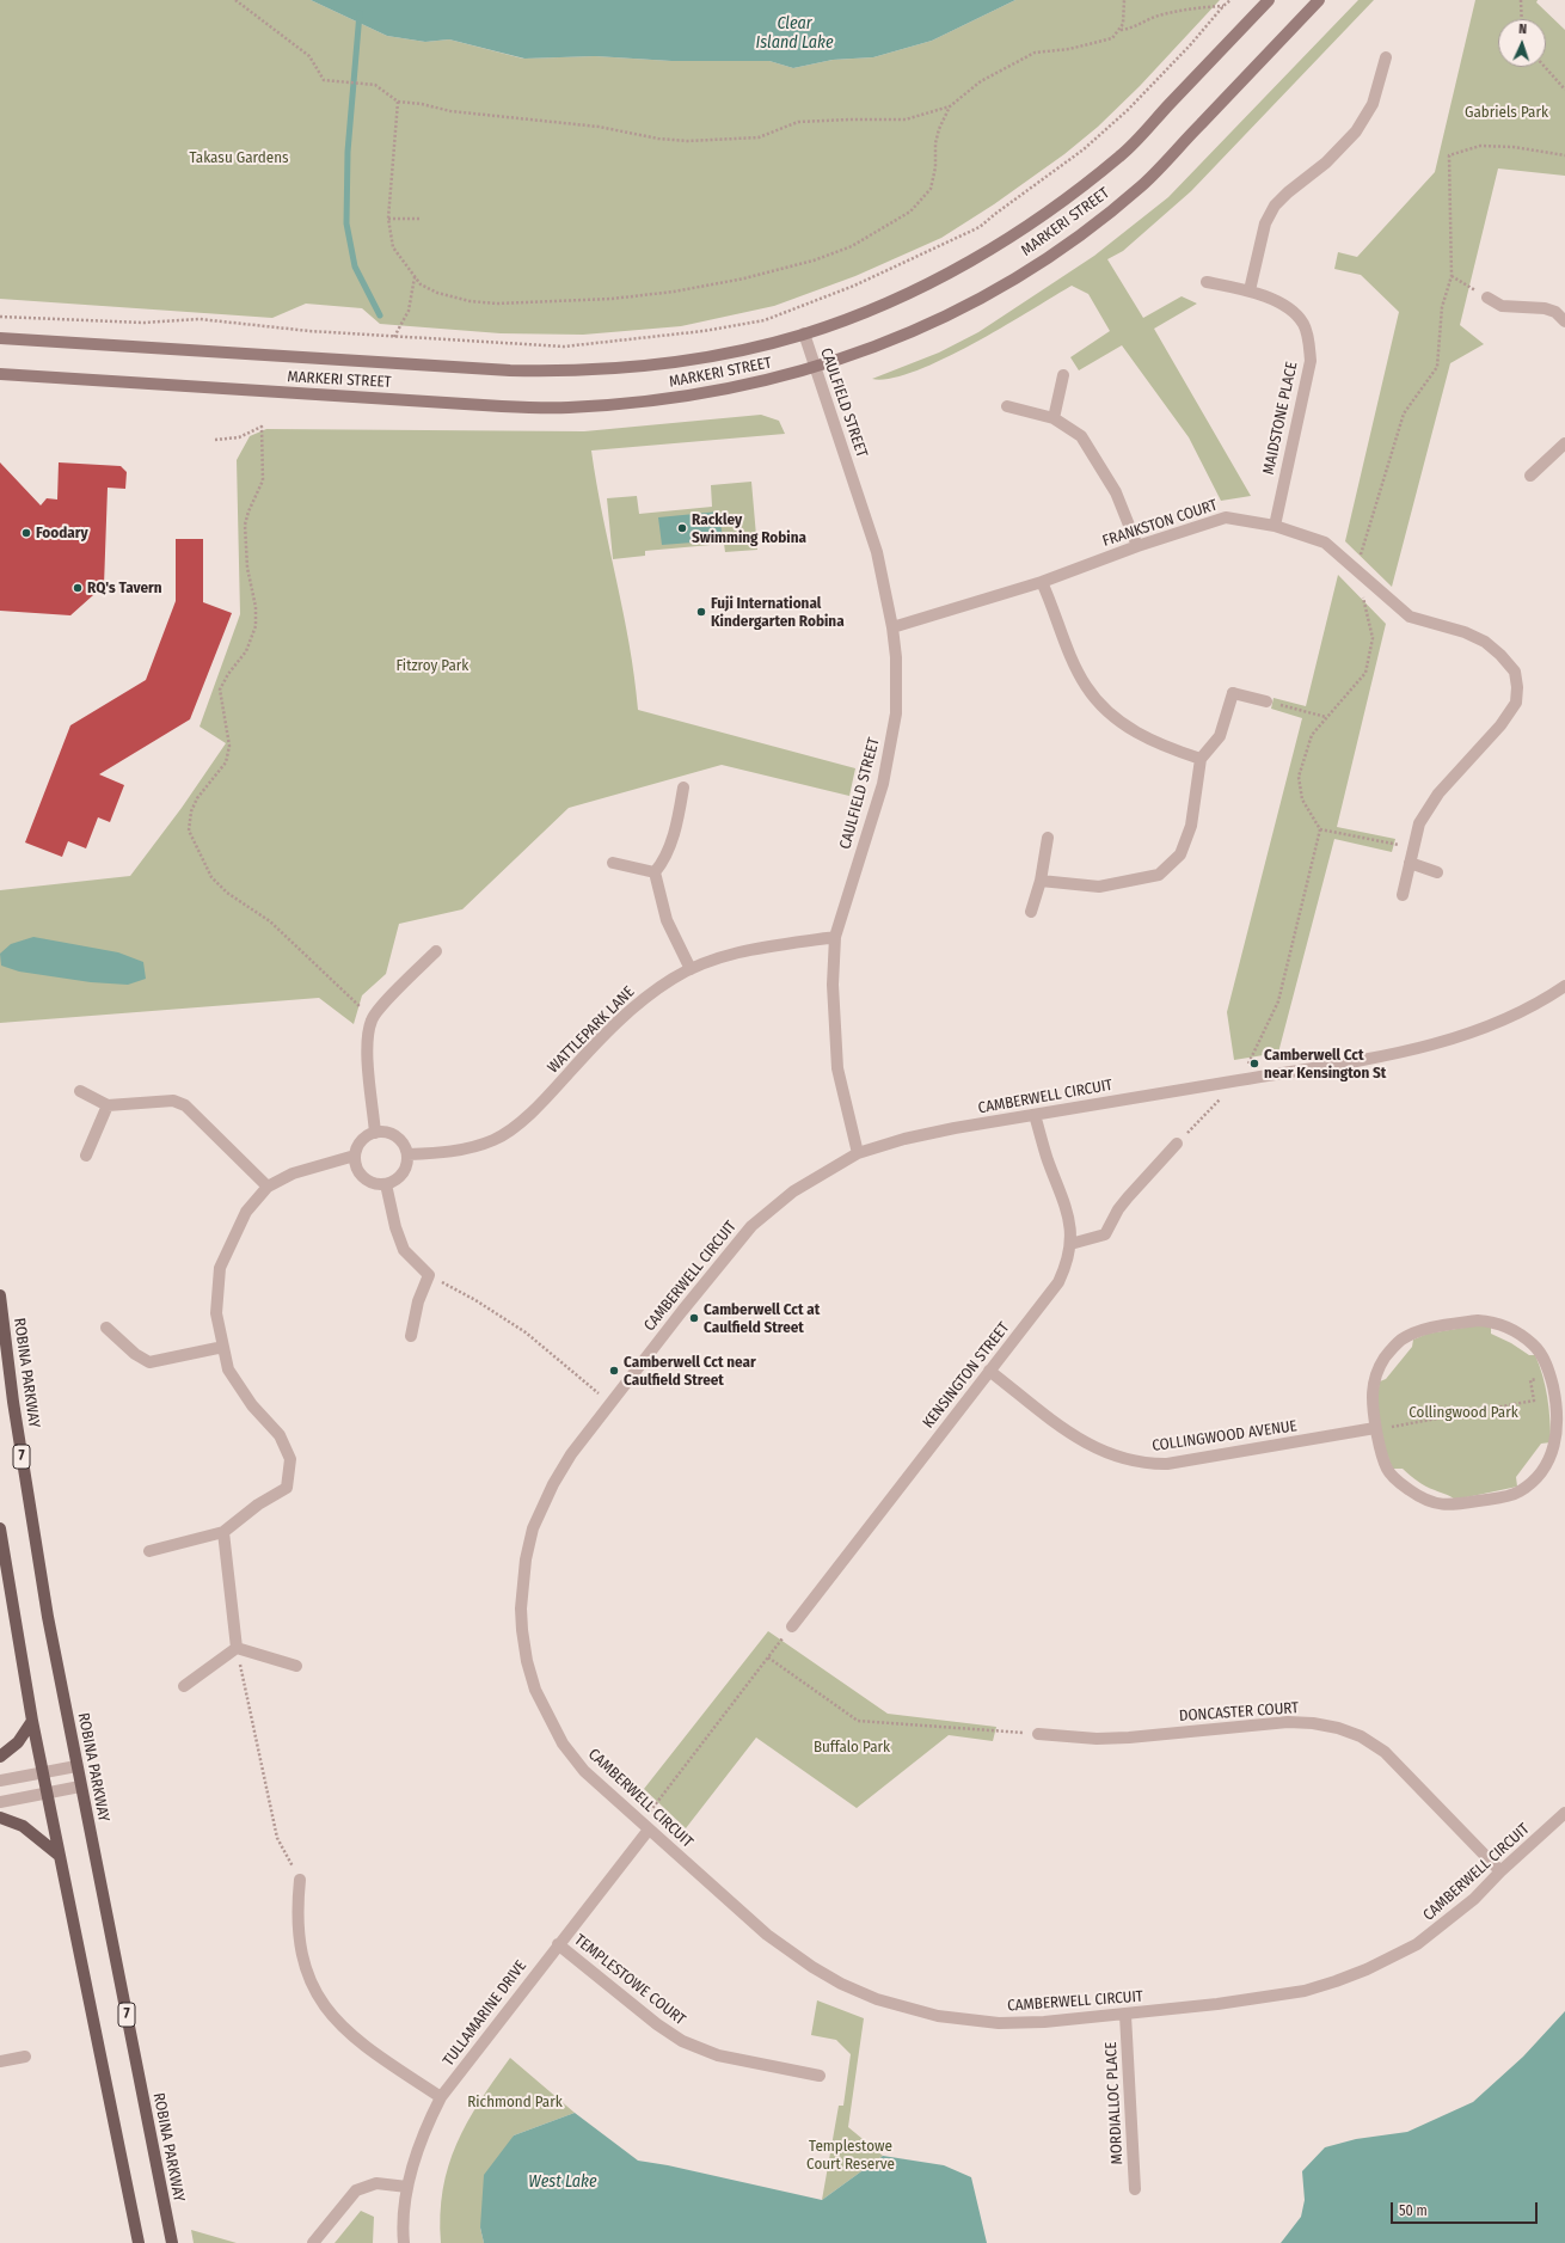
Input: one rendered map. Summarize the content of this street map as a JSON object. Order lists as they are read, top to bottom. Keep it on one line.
{"streets":{"main road":["MARKERI STREET","ROBINA PARKWAY","7"],"street":["CAULFIELD STREET","MAIDSTONE PLACE","FRANKSTON COURT","WATTLEPARK LANE","CAMBERWELL CIRCUIT","KENSINGTON STREET","COLLINGWOOD AVENUE","DONCASTER COURT","TEMPLESTOWE COURT","TULLAMARINE DRIVE","MORDIALLOC PLACE"]},"crossings":[["MARKERI STREET","CAULFIELD STREET"],["CAULFIELD STREET","FRANKSTON COURT"],["CAULFIELD STREET","WATTLEPARK LANE"],["CAULFIELD STREET","CAMBERWELL CIRCUIT"],["MAIDSTONE PLACE","FRANKSTON COURT"],["CAMBERWELL CIRCUIT","KENSINGTON STREET"],["CAMBERWELL CIRCUIT","DONCASTER COURT"],["CAMBERWELL CIRCUIT","TULLAMARINE DRIVE"],["CAMBERWELL CIRCUIT","MORDIALLOC PLACE"],["KENSINGTON STREET","COLLINGWOOD AVENUE"],["TEMPLESTOWE COURT","TULLAMARINE DRIVE"]],"water":["Clear Island Lake","West Lake"],"parks":["Gabriels Park","Takasu Gardens","Fitzroy Park","Collingwood Park","Buffalo Park","Richmond Park","Templestowe Court Reserve"],"places":["Rackley Swimming Robina","Foodary","RQ's Tavern","Fuji International Kindergarten Robina","Camberwell Cct near Kensington St","Camberwell Cct at Caulfield Street","Camberwell Cct near Caulfield Street"],"scale_bar":"50 m","north":"top"}
